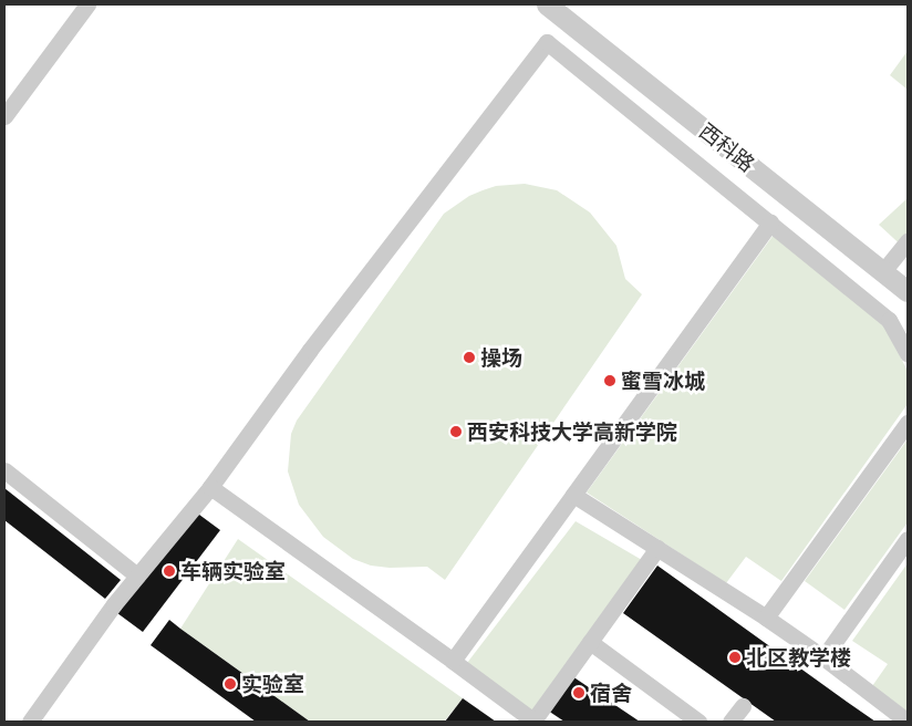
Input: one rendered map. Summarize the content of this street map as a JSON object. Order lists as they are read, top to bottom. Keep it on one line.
{"streets":{"street":["西科路"]},"places":["操场","蜜雪冰城","西安科技大学高新学院","车辆实验室","北区教学楼","实验室","宿舍"]}
